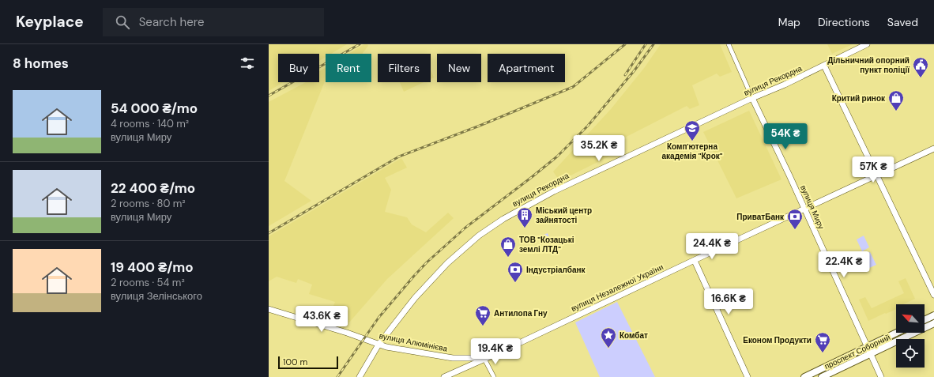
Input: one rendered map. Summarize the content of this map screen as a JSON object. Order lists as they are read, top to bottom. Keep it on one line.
{"streets":{"main road":["проспект Соборний"],"street":["вулиця Рекордна","вулиця Миру","вулиця Незалежної України","вулиця Алюмінієва"]},"crossings":[["вулиця Рекордна","вулиця Миру"],["вулиця Рекордна","вулиця Алюмінієва"],["вулиця Миру","вулиця Незалежної України"],["вулиця Миру","проспект Соборний"],["вулиця Незалежної України","вулиця Алюмінієва"]],"places":{"public building":["Дільничний опорний пункт поліції"],"shop":["Критий ринок","ТОВ \"Козацькі землі ЛТД\""],"school or university":["Комп'ютерна академія \"Крок\""],"building":["Міський центр зайнятості"],"bank":["ПриватБанк","Індустріалбанк"],"supermarket":["Антилопа Гну","Економ Продукти"],"place":["Комбат"]},"scale_bar":"100 m","north":"top left","page":{"header":"Keyplace","search":"Search here","nav":["Map","Directions","Saved"],"heading":"8 homes","chip":["Buy","Rent","Filters","New","Apartment"],"list":[{"name":"54 000 ₴/mo","note":"4 rooms · 140 m² · вулиця Миру"},{"name":"22 400 ₴/mo","note":"2 rooms · 80 m² · вулиця Миру"},{"name":"19 400 ₴/mo","note":"2 rooms · 54 m² · вулиця Зелінського"}],"price":["54K ₴","35.2K ₴","57K ₴","24.4K ₴","22.4K ₴","16.6K ₴","43.6K ₴","19.4K ₴"],"scale":"100 m"}}
